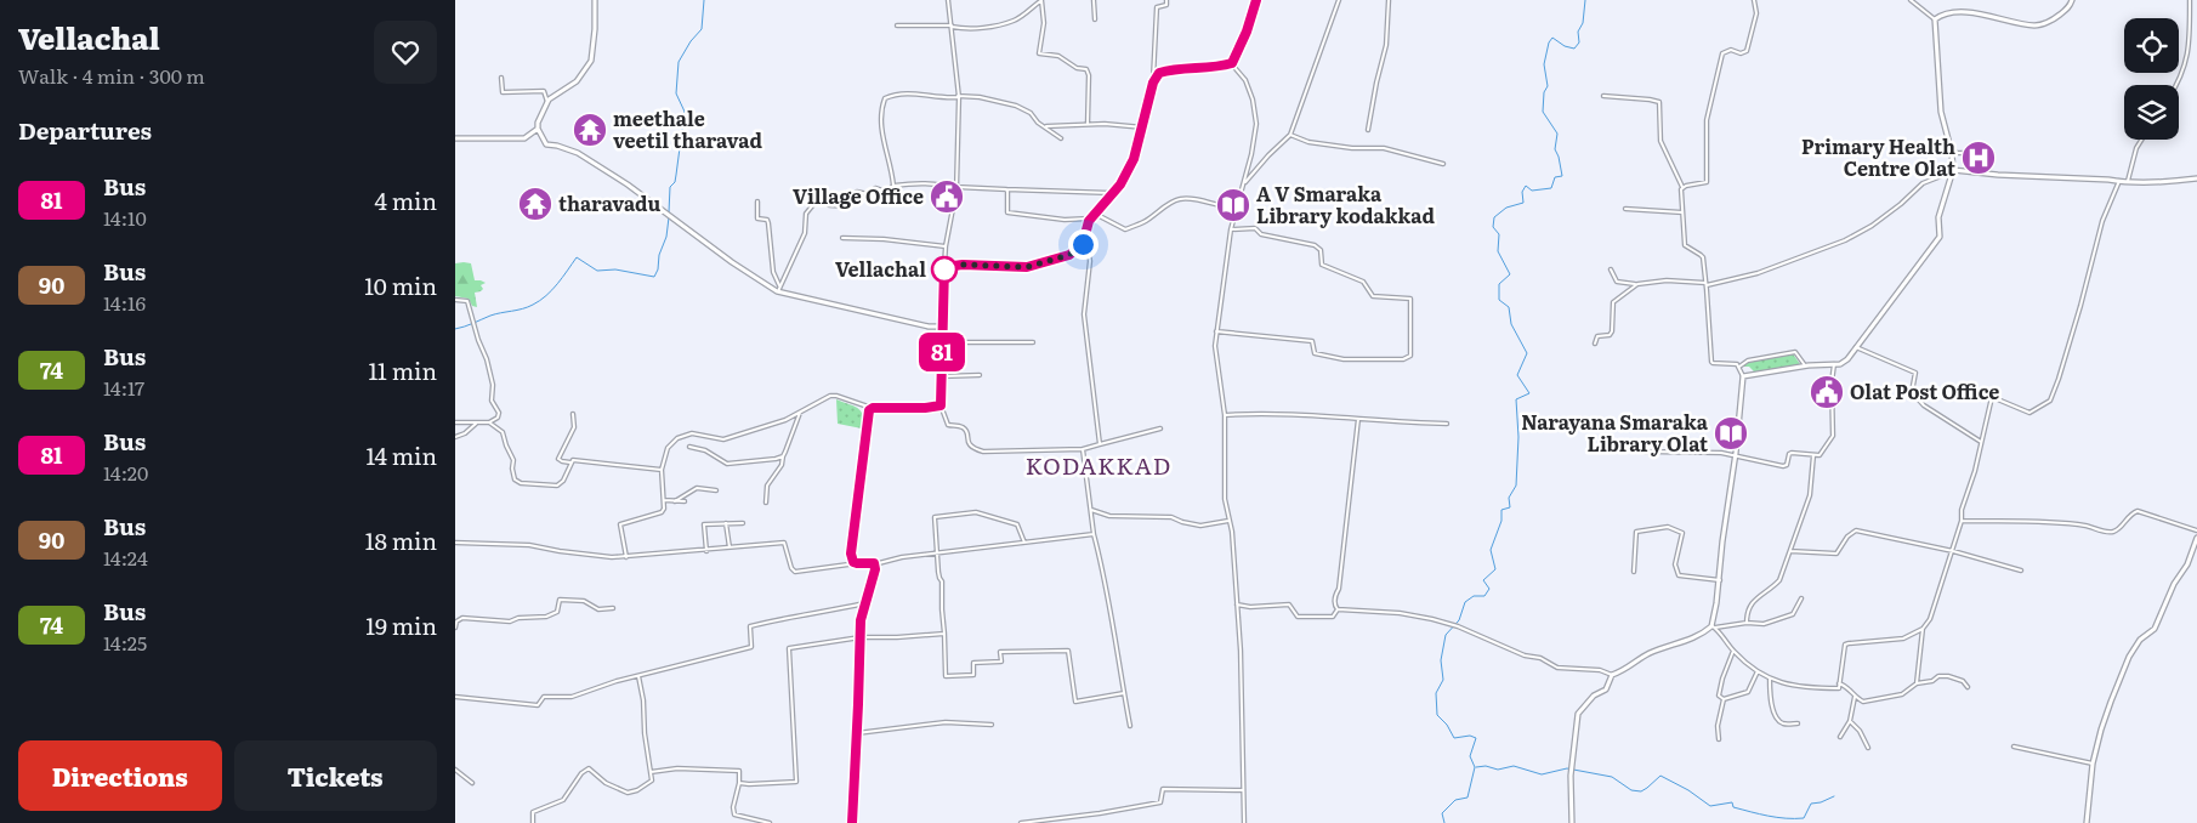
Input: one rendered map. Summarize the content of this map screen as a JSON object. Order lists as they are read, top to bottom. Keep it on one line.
{"districts":["KODAKKAD"],"places":{"temple":["meethale veetil tharavad","tharavadu"],"hospital":["Primary Health Centre Olat"],"public building":["Village Office","Olat Post Office"],"library":["A V Smaraka Library kodakkad","Narayana Smaraka Library Olat"],"other":["Vellachal"]},"lines":["bus line 81"],"page":{"heading":[["Vellachal","Walk · 4 min · 300 m"],"Departures"],"on_map":"81","list":[{"mark":"81","name":"Bus","note":"14:10","value":"4 min"},{"mark":"90","name":"Bus","note":"14:16","value":"10 min"},{"mark":"74","name":"Bus","note":"14:17","value":"11 min"},{"mark":"81","name":"Bus","note":"14:20","value":"14 min"},{"mark":"90","name":"Bus","note":"14:24","value":"18 min"},{"mark":"74","name":"Bus","note":"14:25","value":"19 min"}],"buttons":["Directions","Tickets"]}}
